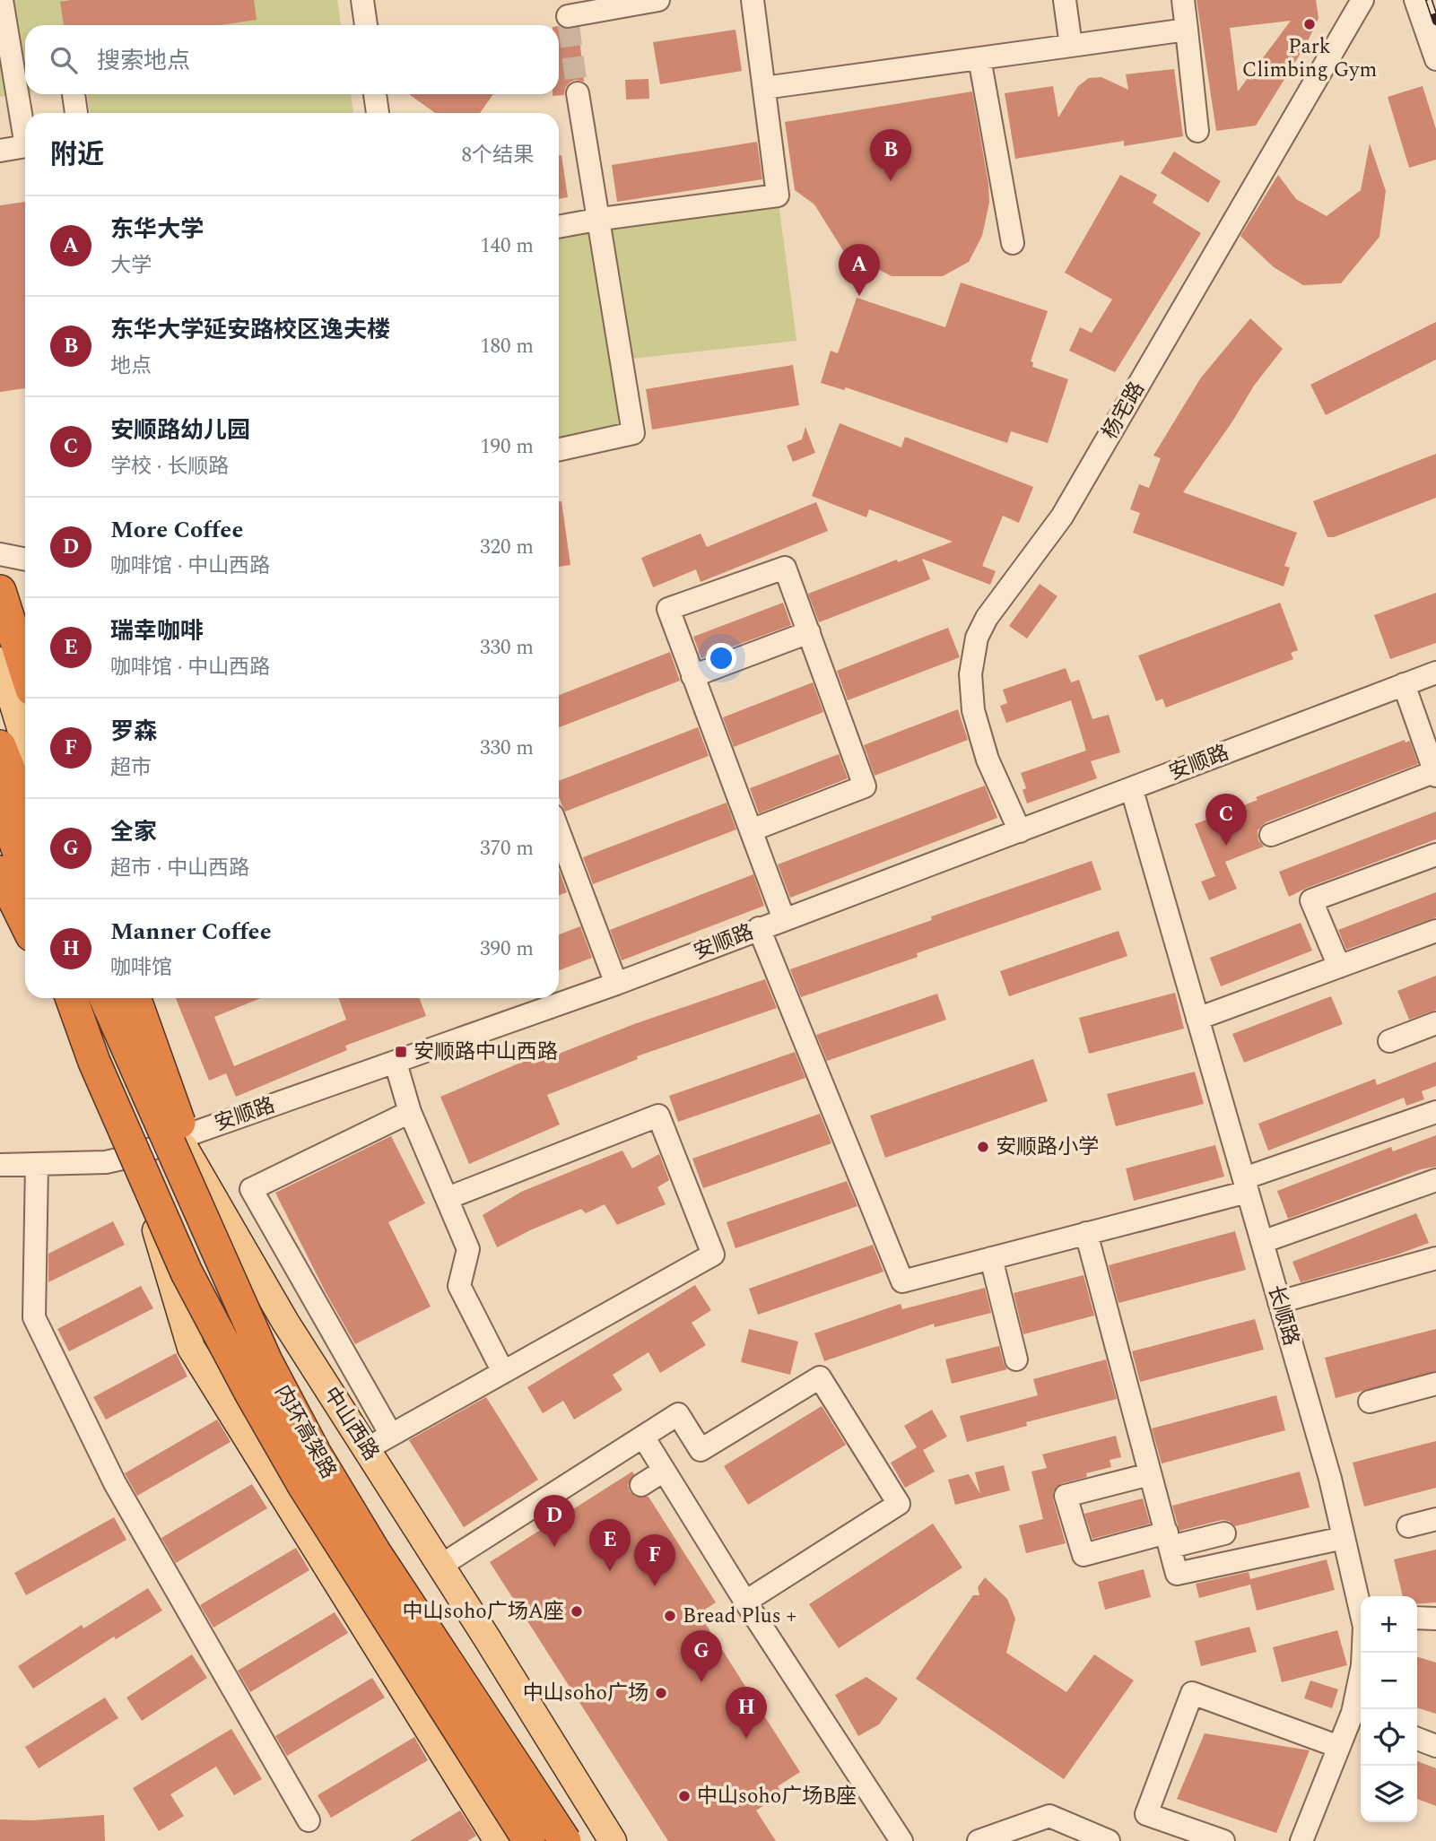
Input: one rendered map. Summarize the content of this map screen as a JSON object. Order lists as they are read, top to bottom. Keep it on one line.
{"streets":{"highway":["内环高架路"],"main road":["中山西路"],"street":["杨宅路","安顺路","长顺路"]},"crossings":[["杨宅路","安顺路"],["安顺路","长顺路"],["安顺路","中山西路"]],"places":{"other":["Park Climbing Gym","安顺路小学","中山soho广场A座","Bread Plus +","中山soho广场","中山soho广场B座"],"transit":["安顺路中山西路"]},"page":{"search":"搜索地点","heading":["附近","8个结果"],"pins":["B","A","C","D","E","F","G","H"],"list":[{"mark":"A","name":"东华大学","note":"大学","value":"140 m"},{"mark":"B","name":"东华大学延安路校区逸夫楼","note":"地点","value":"180 m"},{"mark":"C","name":"安顺路幼儿园","note":"学校 · 长顺路","value":"190 m"},{"mark":"D","name":"More Coffee","note":"咖啡馆 · 中山西路","value":"320 m"},{"mark":"E","name":"瑞幸咖啡","note":"咖啡馆 · 中山西路","value":"330 m"},{"mark":"F","name":"罗森","note":"超市","value":"330 m"},{"mark":"G","name":"全家","note":"超市 · 中山西路","value":"370 m"},{"mark":"H","name":"Manner Coffee","note":"咖啡馆","value":"390 m"}],"map_buttons":["+","−"]}}
